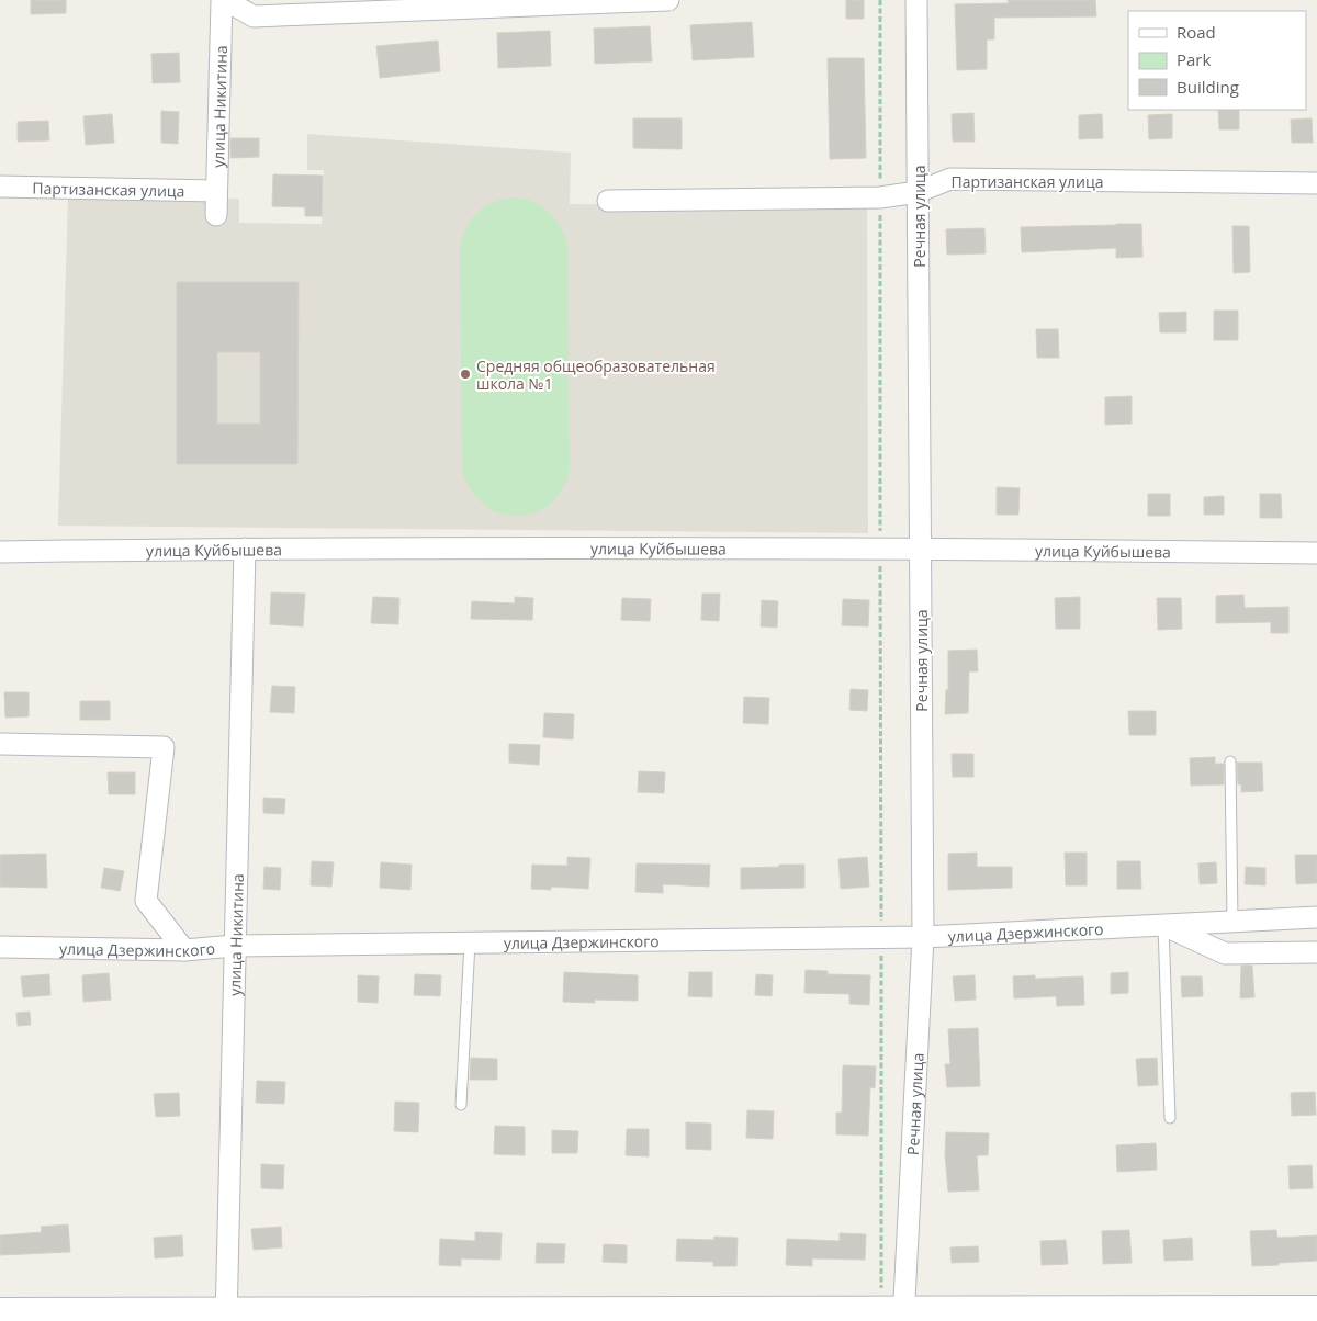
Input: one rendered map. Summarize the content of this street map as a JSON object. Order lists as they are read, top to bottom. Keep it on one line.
{"streets":{"street":["улица Никитина","Партизанская улица","Речная улица","улица Куйбышева","улица Дзержинского"]},"crossings":[["улица Никитина","Партизанская улица"],["улица Никитина","улица Куйбышева"],["улица Никитина","улица Дзержинского"],["Партизанская улица","Речная улица"],["Речная улица","улица Куйбышева"],["Речная улица","улица Дзержинского"]],"places":["Средняя общеобразовательная школа №1"],"legend":["Road","Park","Building"]}
